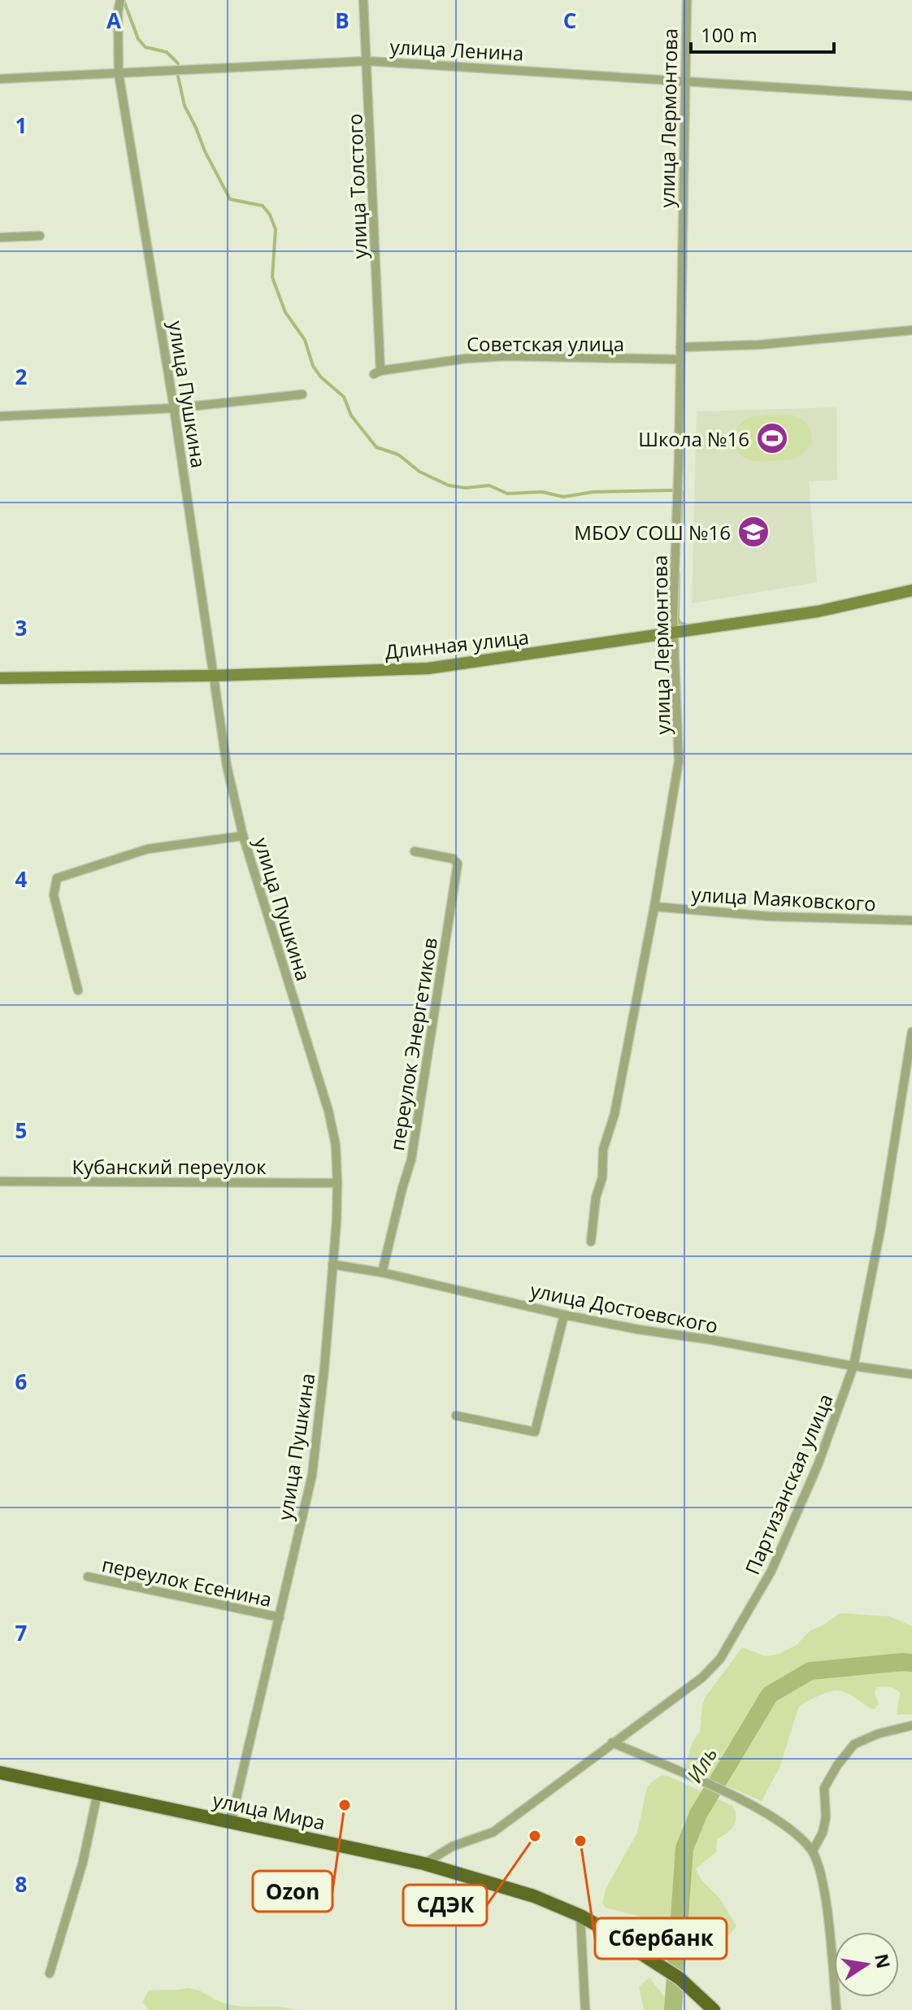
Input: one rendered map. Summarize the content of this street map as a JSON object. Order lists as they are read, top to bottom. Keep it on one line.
{"streets":{"highway":["улица Мира"],"main road":["Длинная улица"],"street":["улица Ленина","улица Лермонтова","улица Толстого","Советская улица","улица Пушкина","улица Маяковского","переулок Энергетиков","Кубанский переулок","улица Достоевского","Партизанская улица","переулок Есенина"]},"crossings":[["улица Ленина","улица Лермонтова"],["улица Ленина","улица Толстого"],["улица Ленина","улица Пушкина"],["улица Лермонтова","Советская улица"],["улица Лермонтова","Длинная улица"],["улица Лермонтова","улица Маяковского"],["улица Толстого","Советская улица"],["улица Пушкина","Длинная улица"],["улица Пушкина","Кубанский переулок"],["улица Пушкина","улица Достоевского"],["улица Пушкина","переулок Есенина"],["улица Пушкина","улица Мира"],["переулок Энергетиков","улица Достоевского"],["улица Достоевского","Партизанская улица"],["Партизанская улица","улица Мира"]],"water":["Иль"],"places":{"sports":["Школа №16"],"school or university":["МБОУ СОШ №16"],"other":["Ozon","СДЭК","Сбербанк"]},"scale_bar":"100 m","north":"right","grid":{"columns":["A","B","C"],"rows":["1","2","3","4","5","6","7","8"]}}
